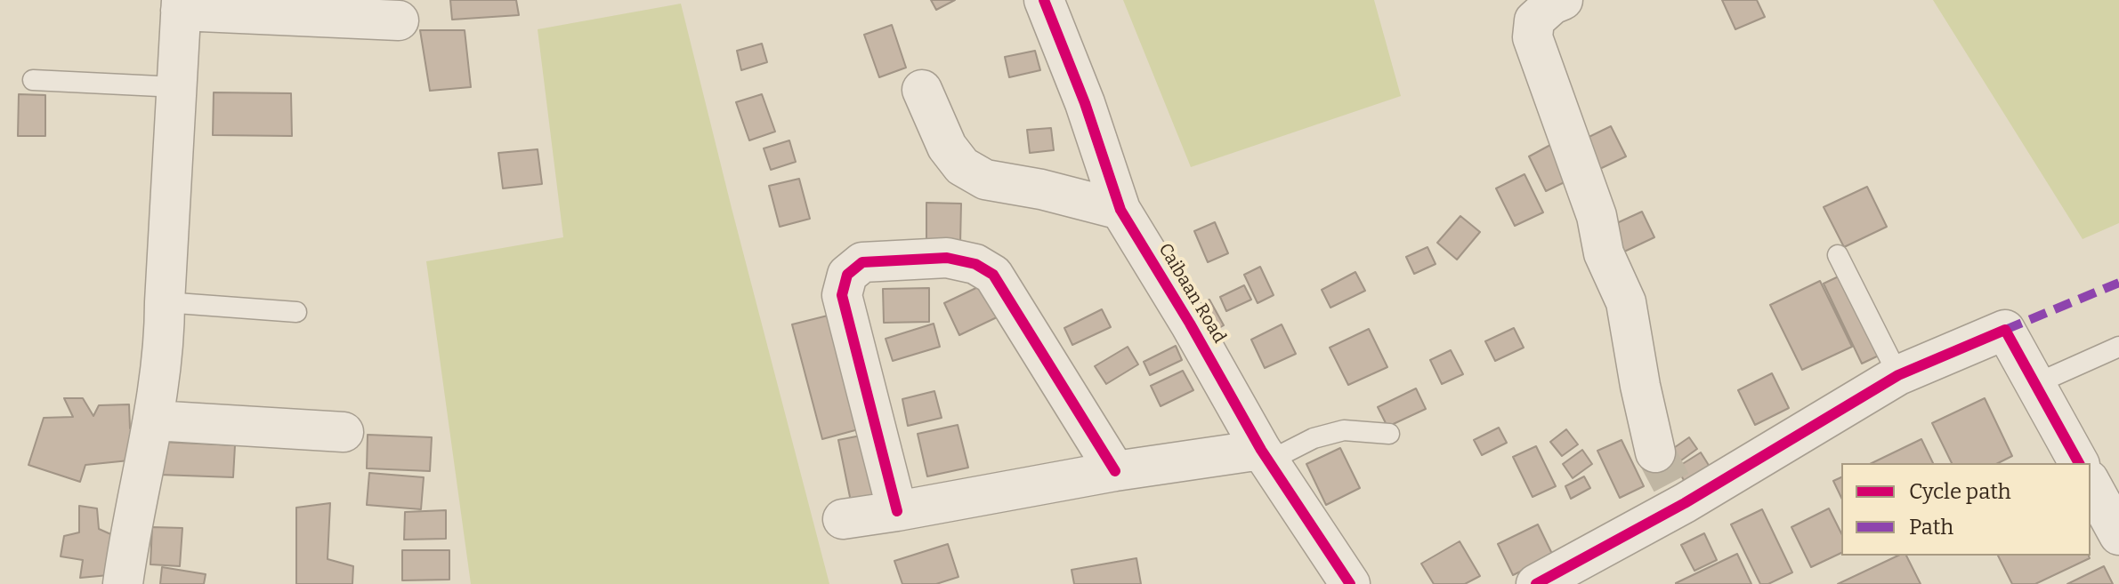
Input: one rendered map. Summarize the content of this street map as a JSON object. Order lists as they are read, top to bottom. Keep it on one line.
{"streets":{"street":["Caibaan Road"]},"legend":["Cycle path","Path"]}
